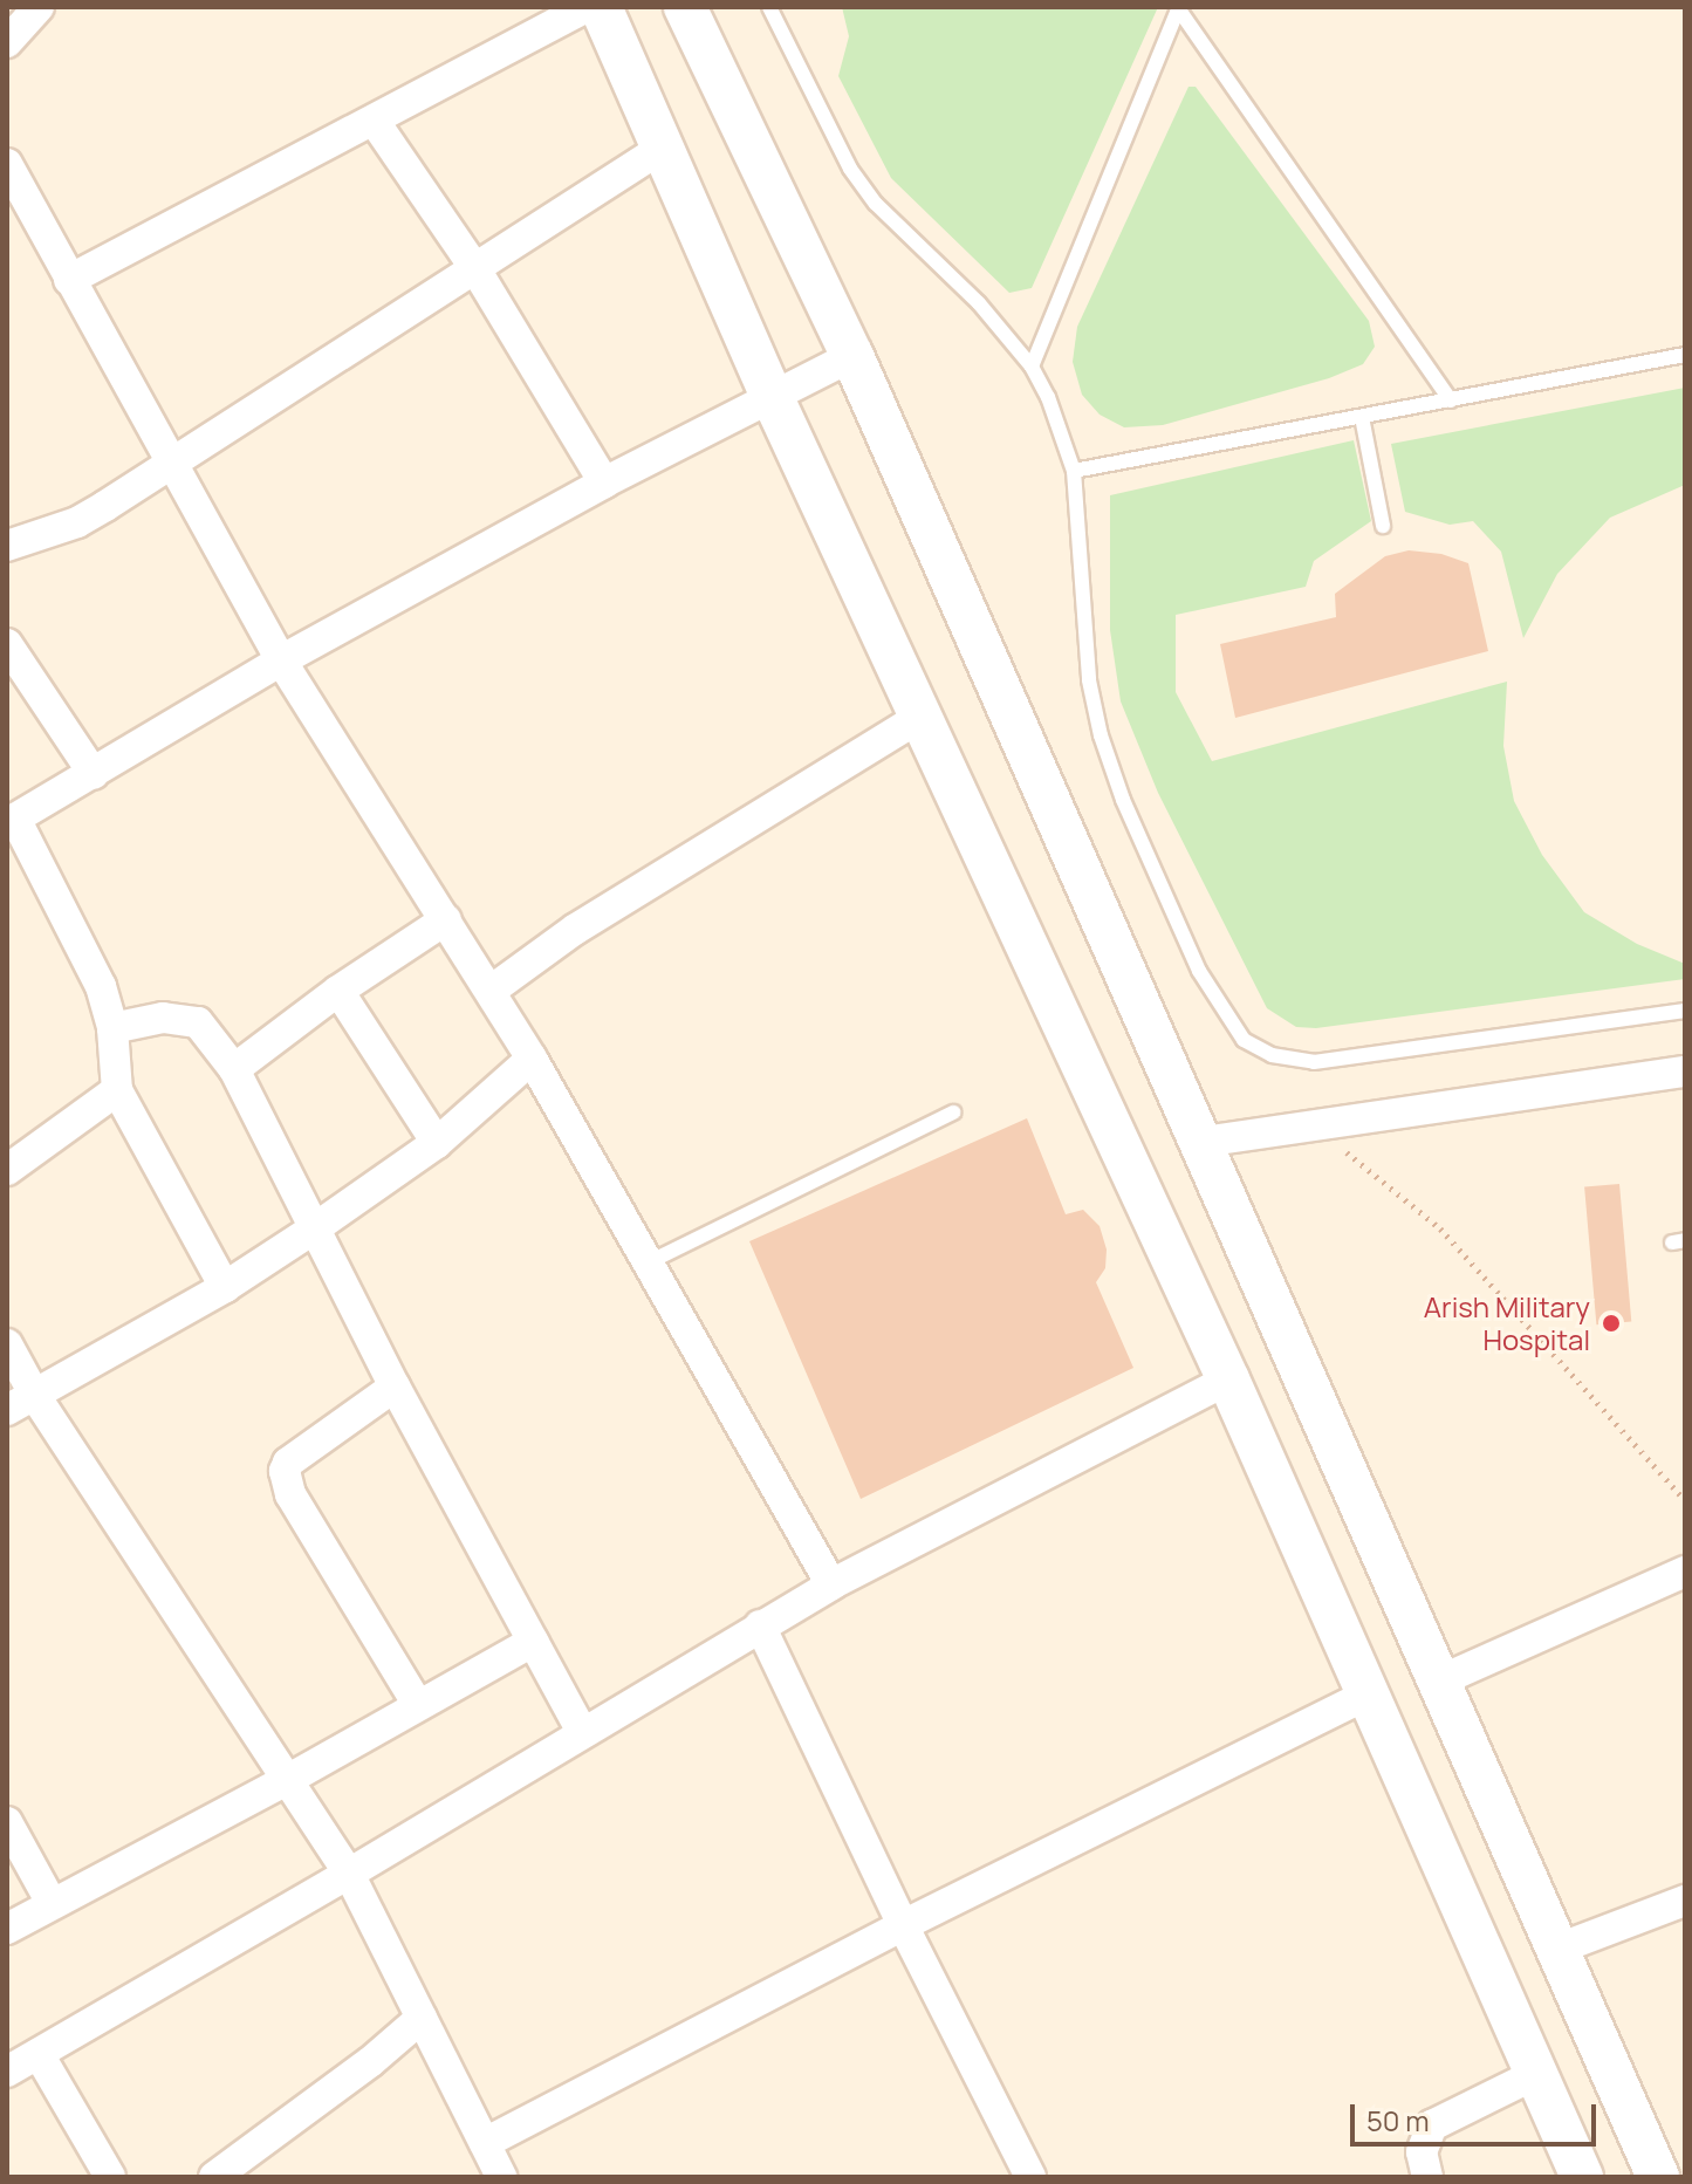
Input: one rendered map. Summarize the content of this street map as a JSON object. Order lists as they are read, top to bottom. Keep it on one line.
{"places":["Arish Military Hospital"],"scale_bar":"50 m"}
